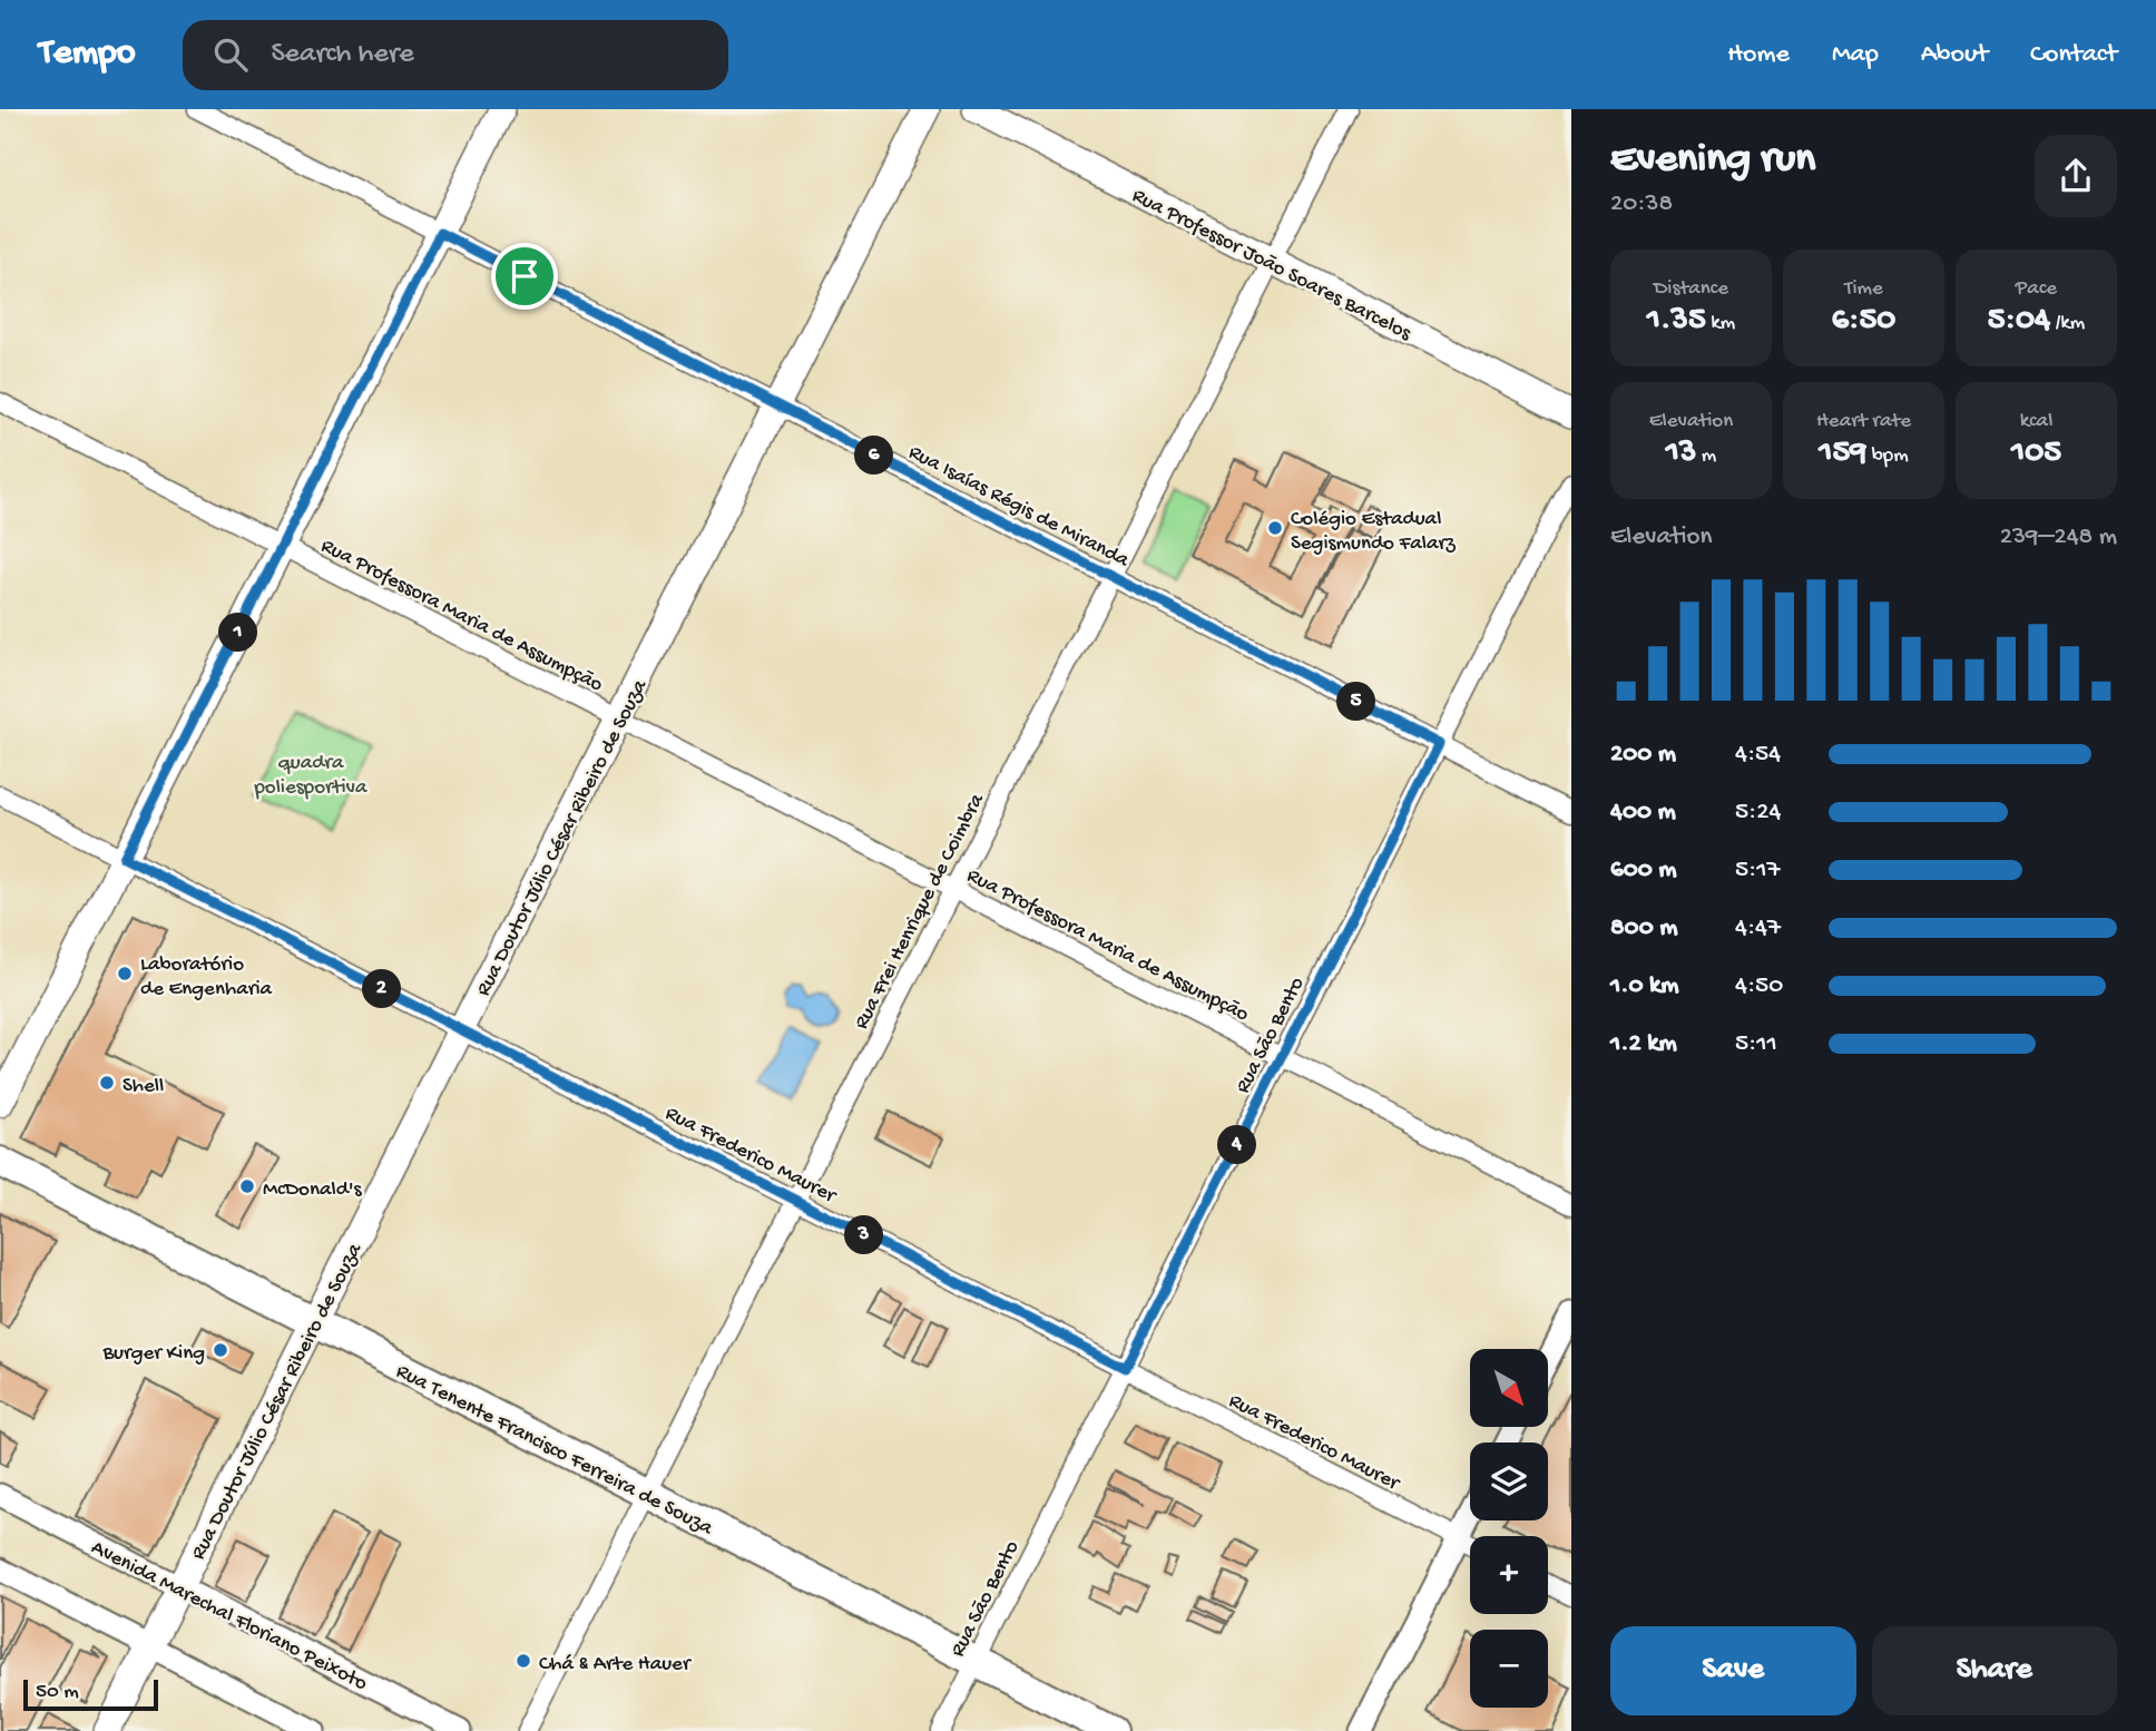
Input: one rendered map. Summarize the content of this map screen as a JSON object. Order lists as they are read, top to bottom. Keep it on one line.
{"streets":{"main road":["Rua Professor João Soares Barcelos","Rua Doutor Júlio César Ribeiro de Souza","Rua Tenente Francisco Ferreira de Souza"],"street":["Rua Isaías Régis de Miranda","Rua Professora Maria de Assumpção","Rua Frei Henrique de Coimbra","Rua São Bento","Rua Frederico Maurer","Avenida Marechal Floriano Peixoto"]},"crossings":[["Rua Professor João Soares Barcelos","Rua Frei Henrique de Coimbra"],["Rua Isaías Régis de Miranda","Rua Doutor Júlio César Ribeiro de Souza"],["Rua Isaías Régis de Miranda","Rua Frei Henrique de Coimbra"],["Rua Isaías Régis de Miranda","Rua São Bento"],["Rua Professora Maria de Assumpção","Rua Doutor Júlio César Ribeiro de Souza"],["Rua Professora Maria de Assumpção","Rua Frei Henrique de Coimbra"],["Rua Professora Maria de Assumpção","Rua São Bento"],["Rua Doutor Júlio César Ribeiro de Souza","Rua Frederico Maurer"],["Rua Doutor Júlio César Ribeiro de Souza","Rua Tenente Francisco Ferreira de Souza"],["Rua Doutor Júlio César Ribeiro de Souza","Avenida Marechal Floriano Peixoto"],["Rua Frei Henrique de Coimbra","Rua Frederico Maurer"],["Rua Frei Henrique de Coimbra","Rua Tenente Francisco Ferreira de Souza"],["Rua São Bento","Rua Frederico Maurer"],["Rua São Bento","Rua Tenente Francisco Ferreira de Souza"]],"parks":["quadra poliesportiva"],"places":["Colégio Estadual Segismundo Falarz","Laboratório de Engenharia","Shell","McDonald's","Burger King","Chá & Arte Hauer"],"scale_bar":"50 m","north":"bottom right","page":{"header":"Tempo","search":"Search here","nav":["Home","Map","About","Contact"],"heading":["Evening run","20:38"],"stats":[["Distance","1.35 km"],["Time","6:50"],["Pace","5:04 /km"],["Elevation","13 m"],["Heart rate","159 bpm"],["kcal","105"]],"pins":["6","1","5","2","4","3"],"chart":["Elevation","239–248 m"],"list":[{"name":"200 m","note":"4:54"},{"name":"400 m","note":"5:24"},{"name":"600 m","note":"5:17"},{"name":"800 m","note":"4:47"},{"name":"1.0 km","note":"4:50"},{"name":"1.2 km","note":"5:11"}],"map_buttons":["+","−"],"buttons":["Save","Share"],"scale":"50 m"}}
